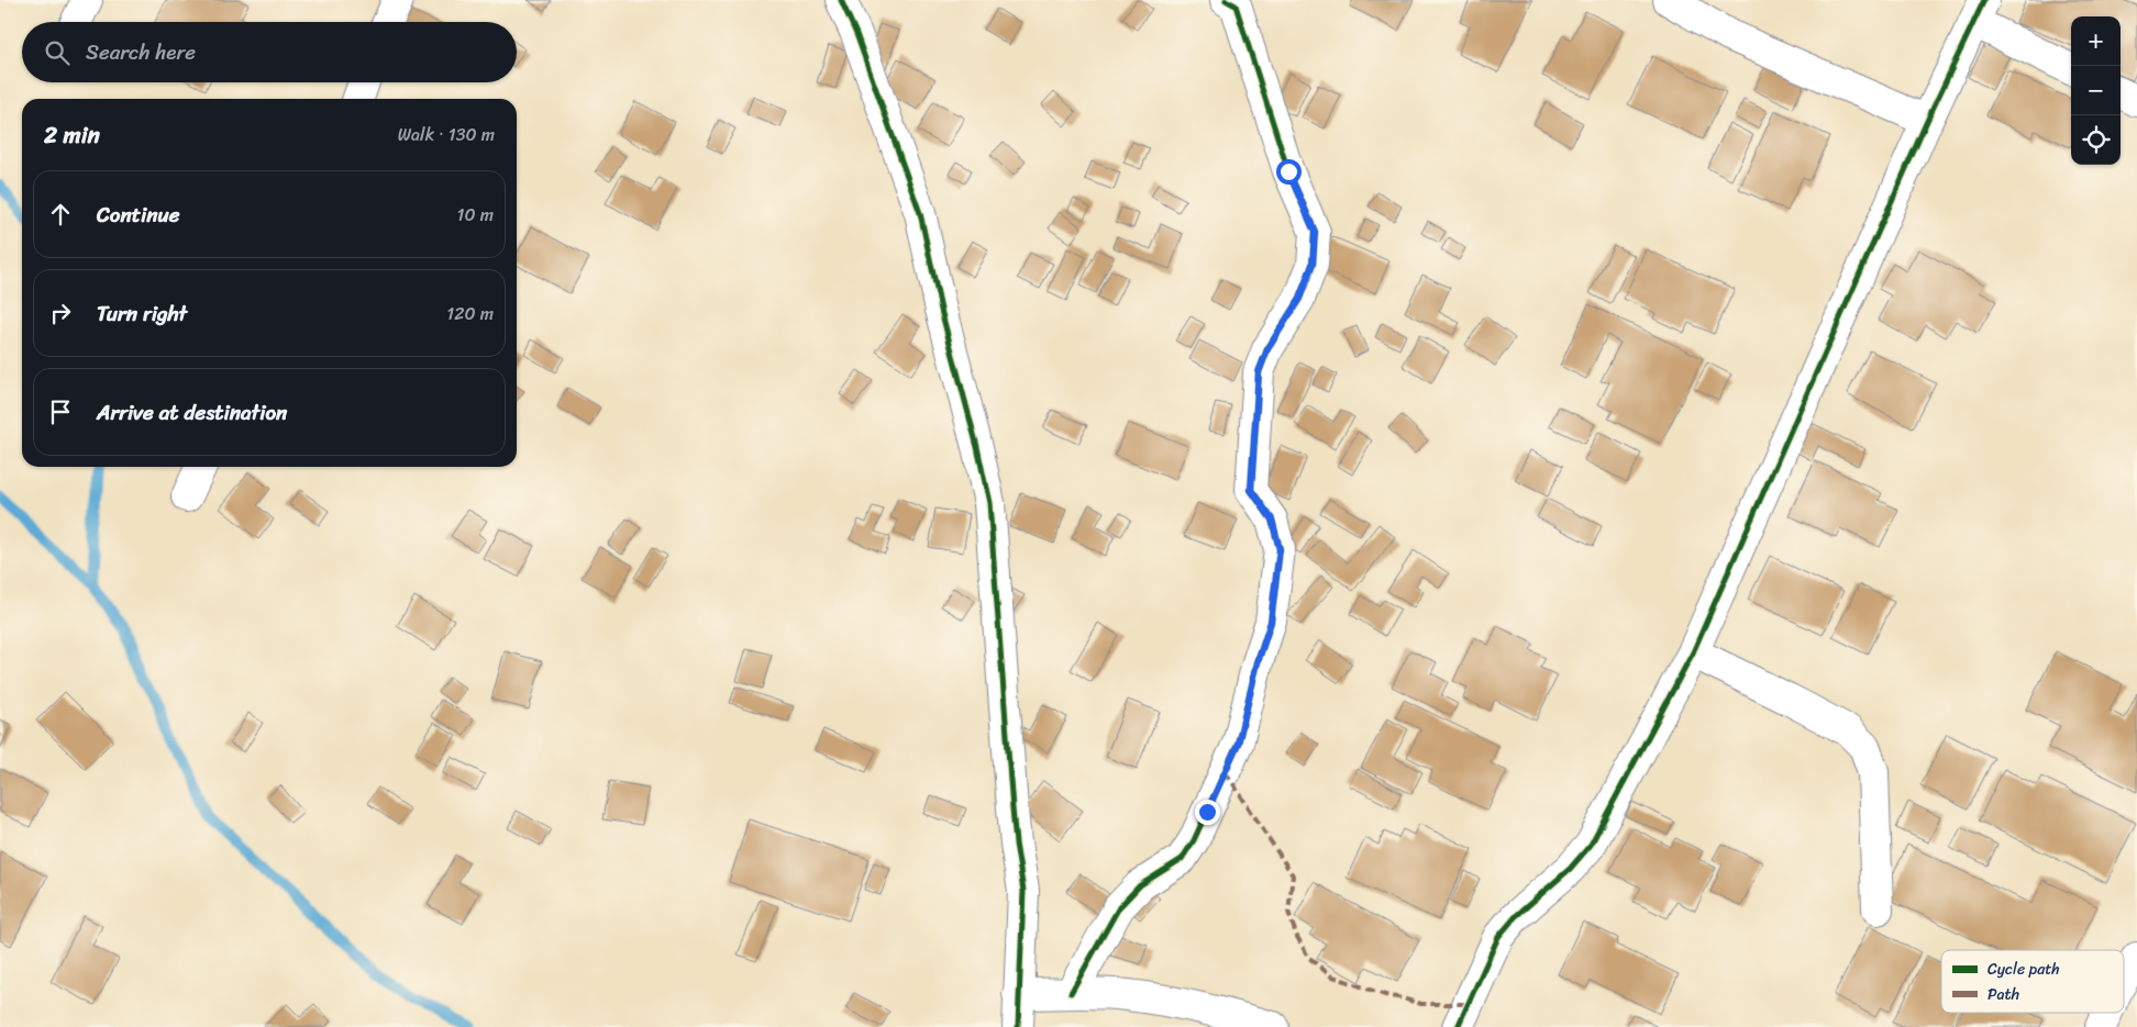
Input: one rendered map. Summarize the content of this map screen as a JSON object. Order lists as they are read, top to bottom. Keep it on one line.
{"legend":["Cycle path","Path"],"page":{"map_buttons":["+","−"],"search":"Search here","heading":["2 min","Walk · 130 m"],"list":[["Continue","10 m"],["Turn right","120 m"],"Arrive at destination"]}}
